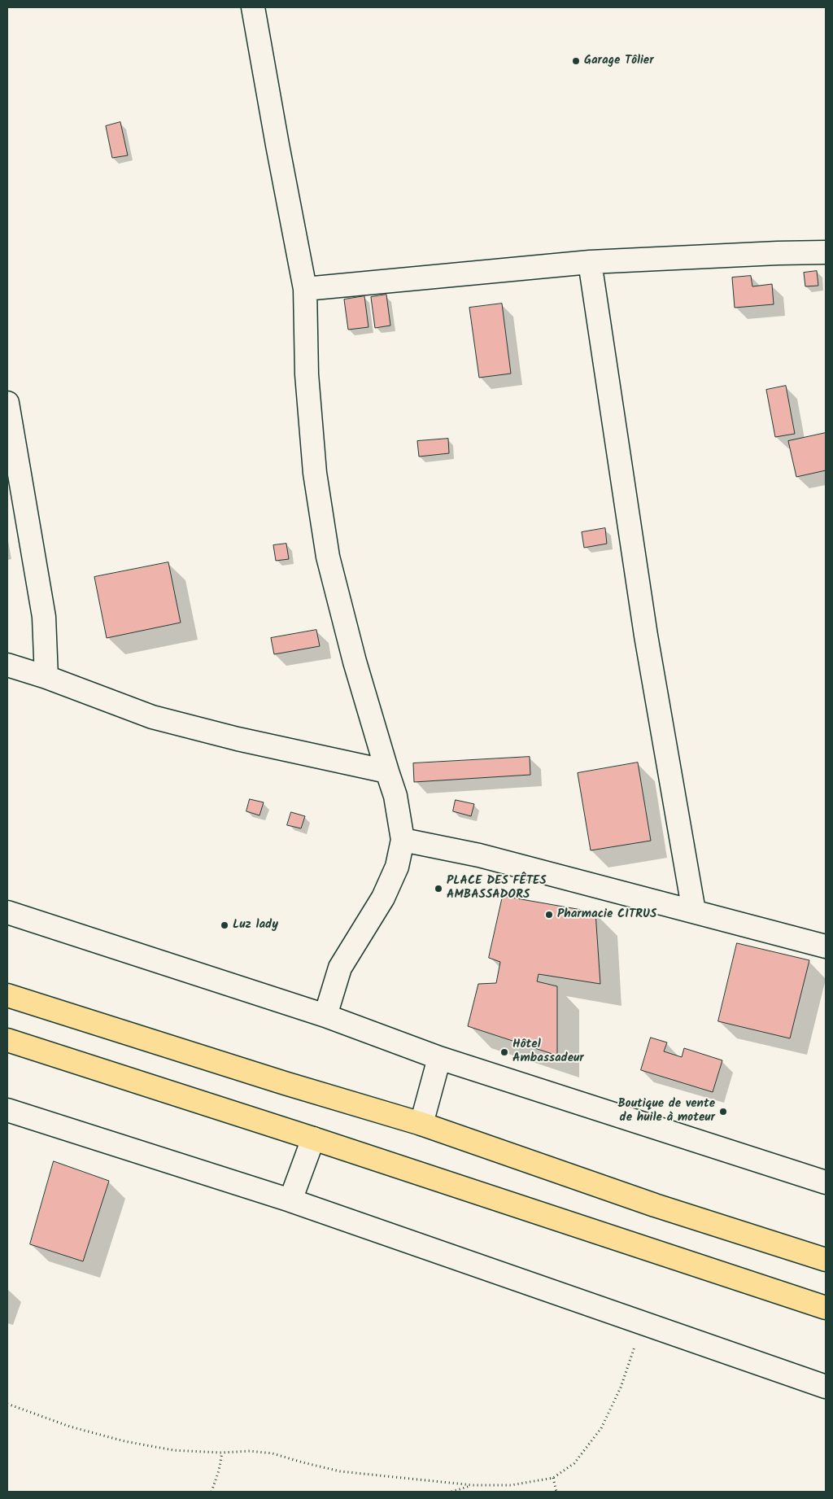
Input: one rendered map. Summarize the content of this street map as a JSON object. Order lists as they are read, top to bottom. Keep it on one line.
{"places":["Garage Tôlier","PLACE DES FÊTES AMBASSADORS","Pharmacie CITRUS","Luz lady","Hôtel Ambassadeur","Boutique de vente de huile à moteur"]}
